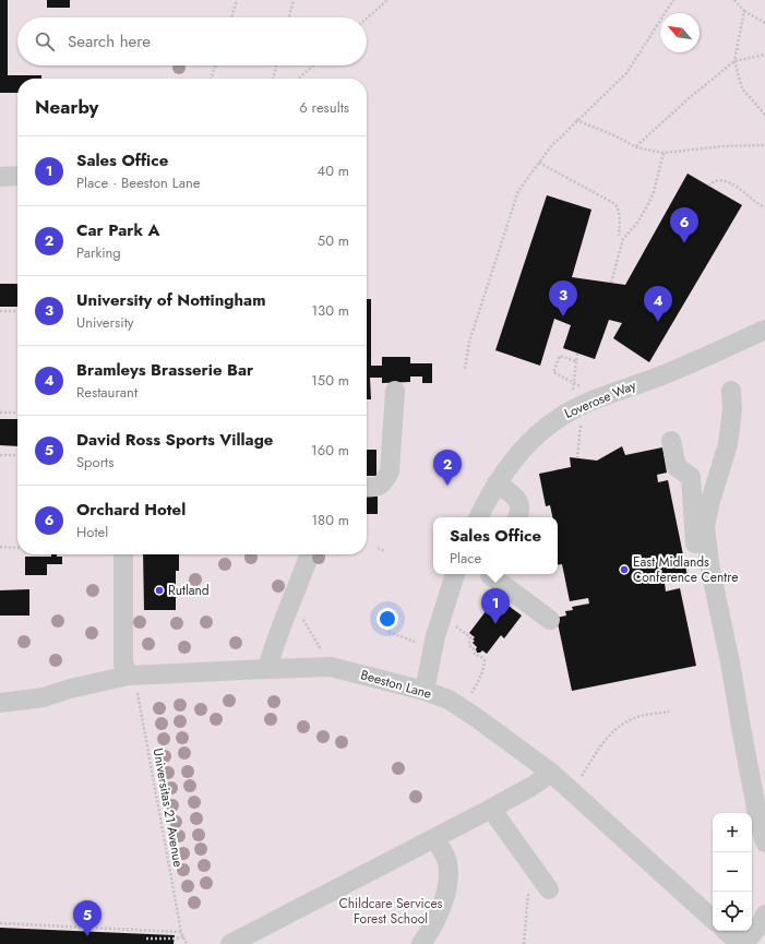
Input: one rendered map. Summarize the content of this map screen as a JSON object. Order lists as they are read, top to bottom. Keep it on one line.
{"streets":{"street":["Loverose Way","Beeston Lane"],"path":["Universitas 21 Avenue"]},"crossings":[["Beeston Lane","Universitas 21 Avenue"]],"parks":["Childcare Services Forest School"],"places":["East Midlands Conference Centre","Rutland"],"north":"top left","page":{"search":"Search here","heading":["Nearby","6 results"],"list":[{"mark":"1","name":"Sales Office","note":"Place · Beeston Lane","value":"40 m"},{"mark":"2","name":"Car Park A","note":"Parking","value":"50 m"},{"mark":"3","name":"University of Nottingham","note":"University","value":"130 m"},{"mark":"4","name":"Bramleys Brasserie Bar","note":"Restaurant","value":"150 m"},{"mark":"5","name":"David Ross Sports Village","note":"Sports","value":"160 m"},{"mark":"6","name":"Orchard Hotel","note":"Hotel","value":"180 m"}],"pins":["6","3","4","2","1","5"],"popup":["Sales Office","Place"],"map_buttons":["+","−"]}}
